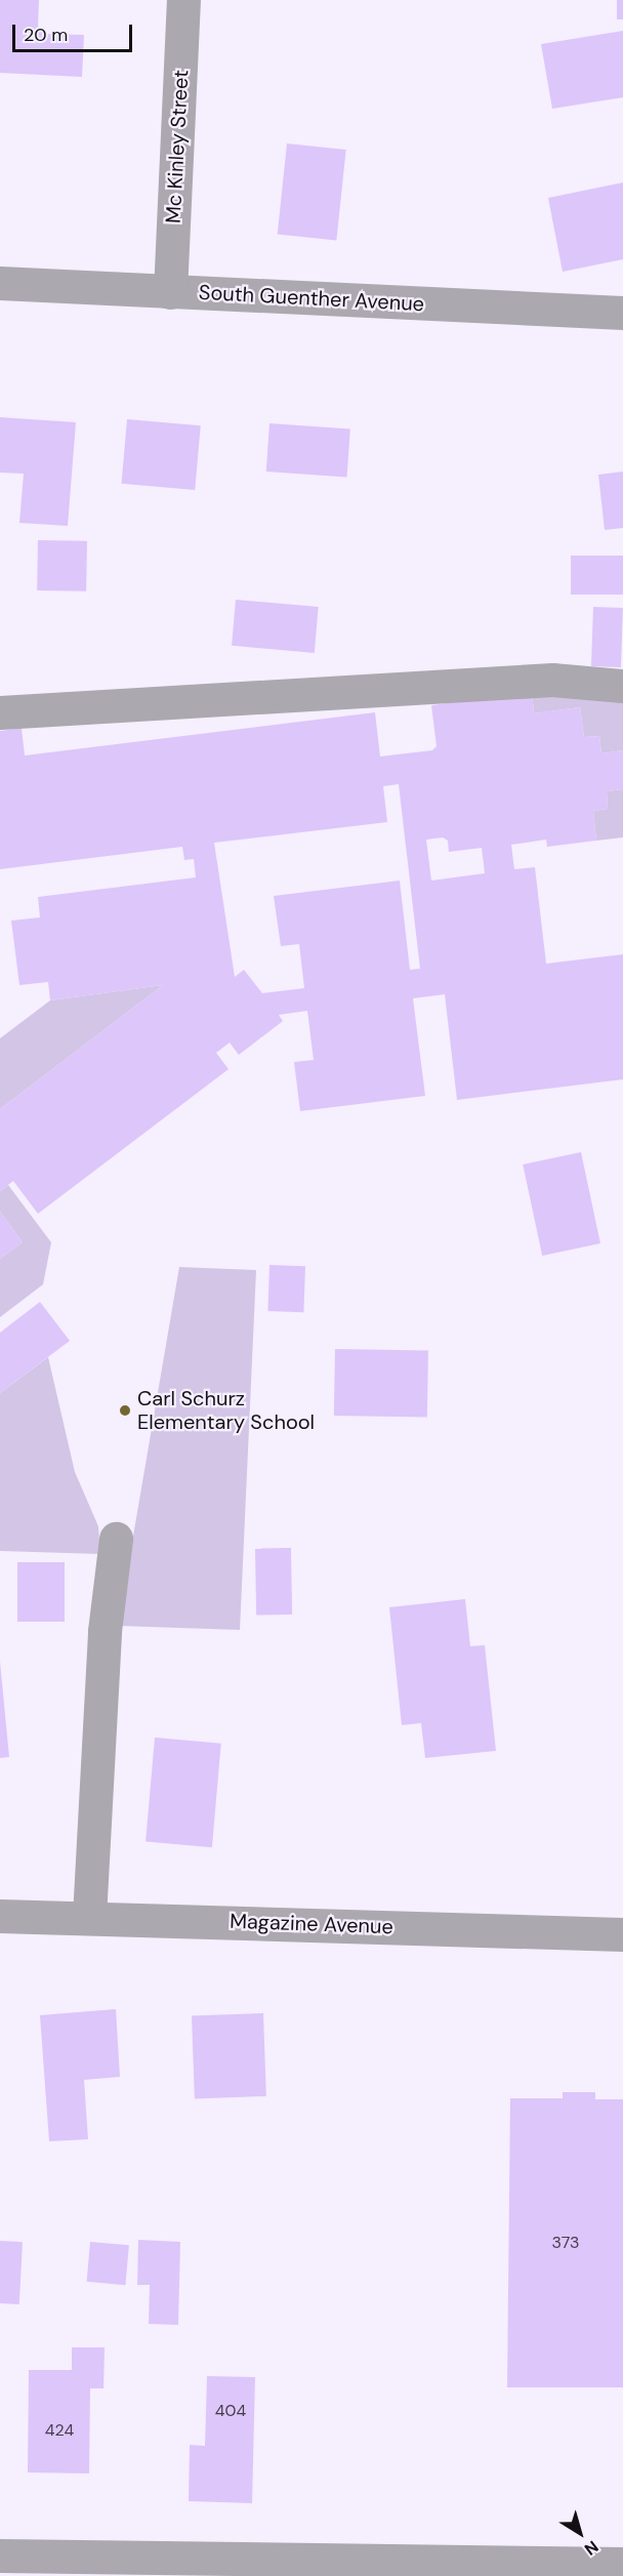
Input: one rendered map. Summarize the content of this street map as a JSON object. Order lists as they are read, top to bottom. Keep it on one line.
{"streets":{"street":["Mc Kinley Street","South Guenther Avenue","Magazine Avenue"]},"crossings":[["Mc Kinley Street","South Guenther Avenue"]],"places":["Carl Schurz Elementary School"],"house_numbers":["373","404","424"],"scale_bar":"20 m","north":"bottom right"}
